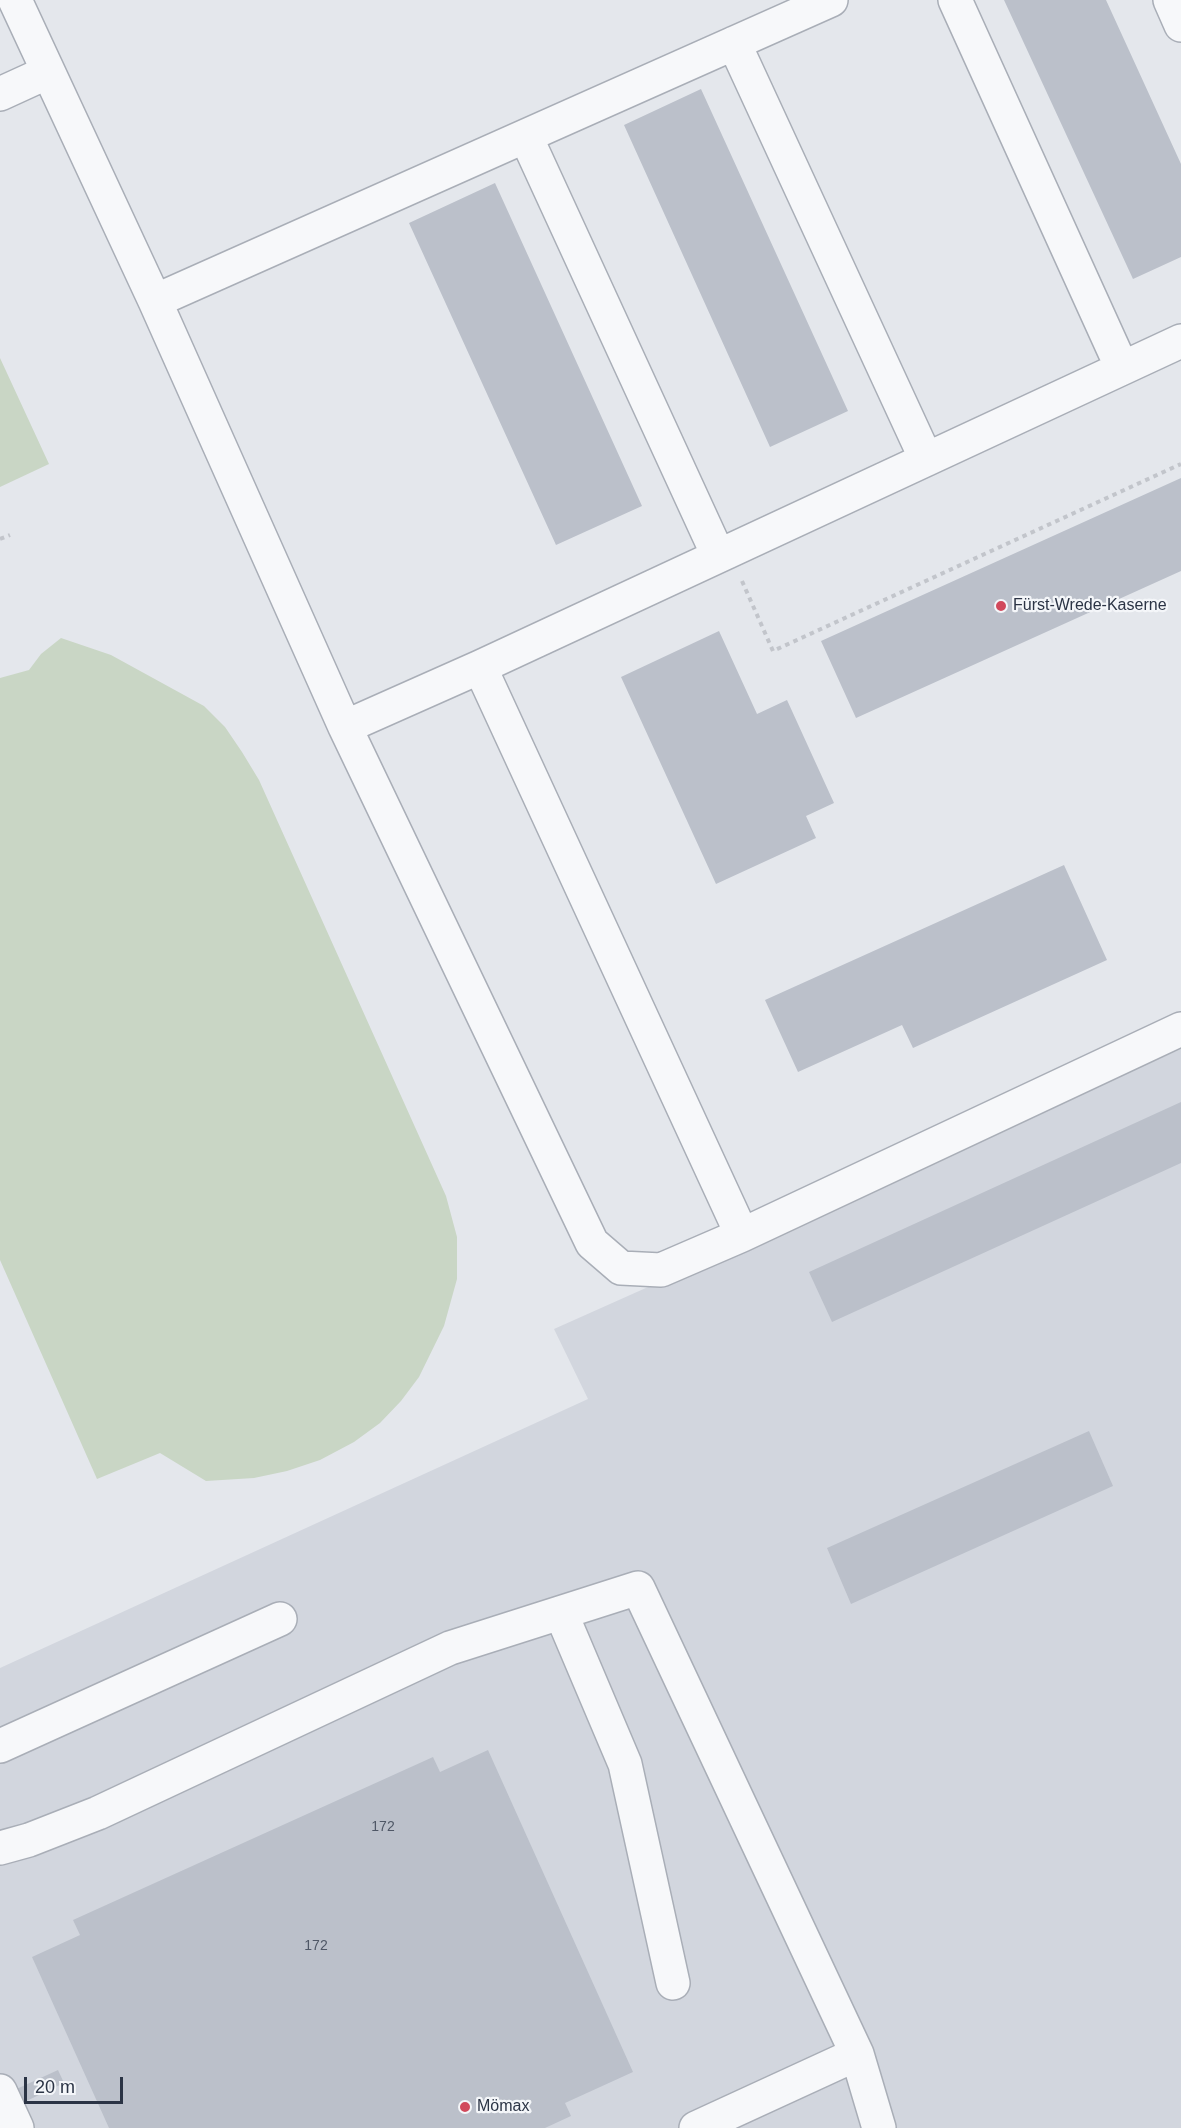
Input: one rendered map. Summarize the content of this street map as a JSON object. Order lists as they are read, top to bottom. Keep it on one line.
{"places":["Fürst-Wrede-Kaserne","Mömax"],"house_numbers":["172","172"],"scale_bar":"20 m"}
